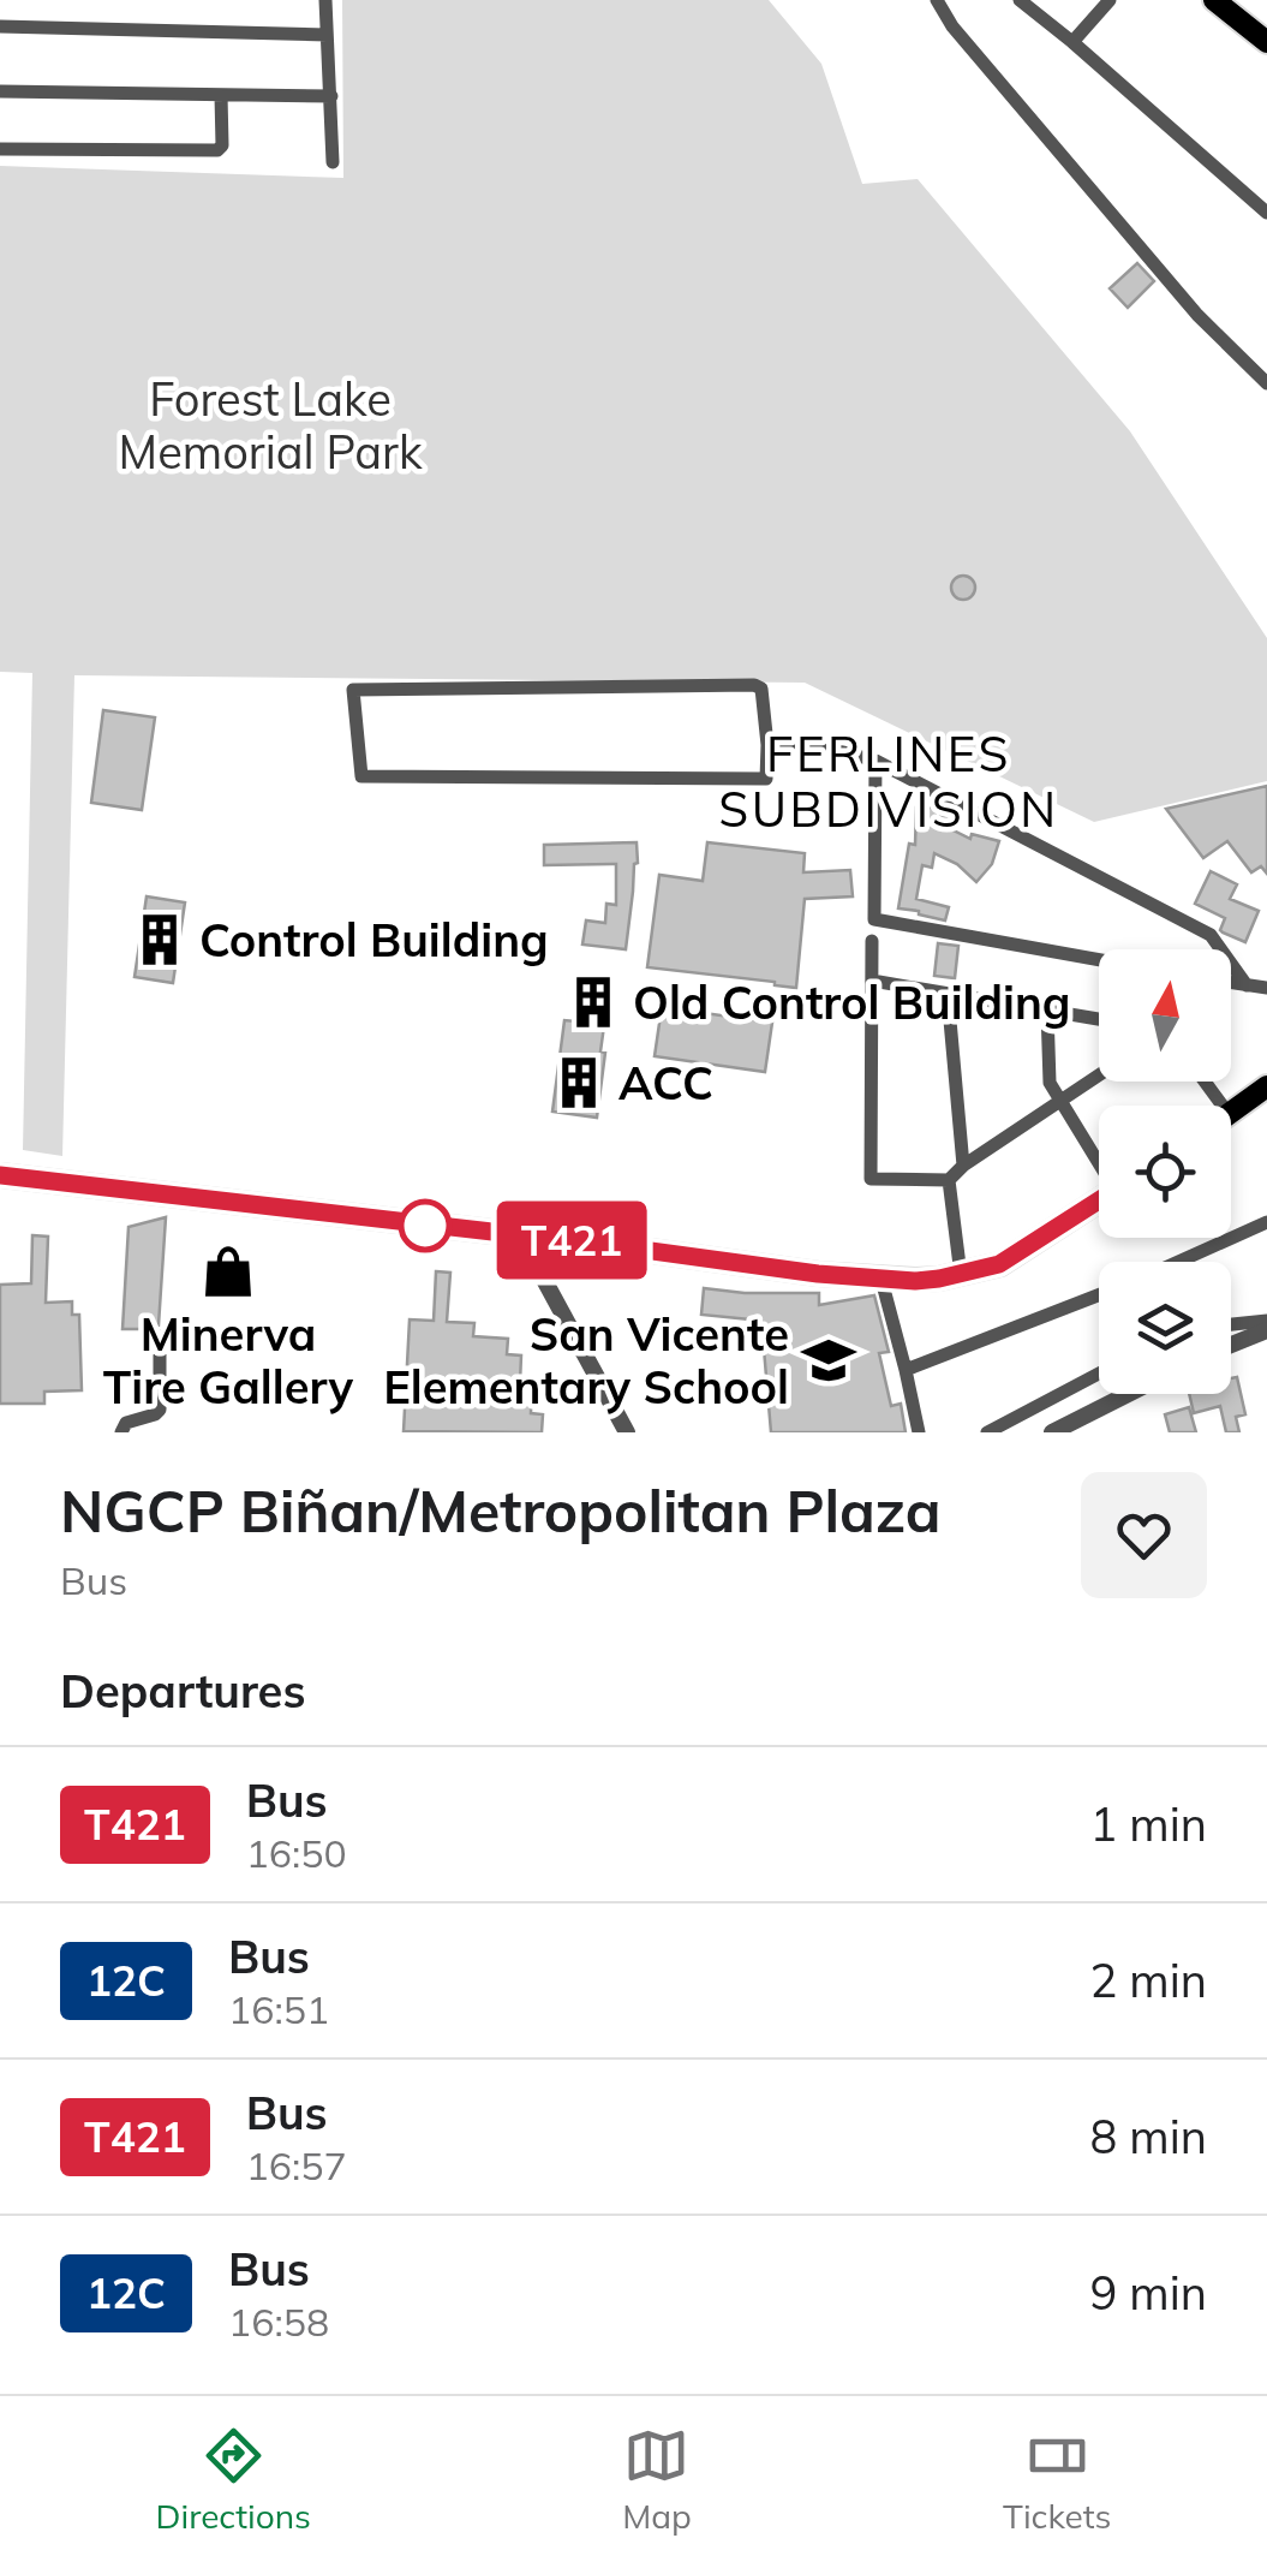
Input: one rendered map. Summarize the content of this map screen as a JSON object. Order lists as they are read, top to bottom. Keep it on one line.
{"districts":["FERLINES SUBDIVISION"],"parks":["Forest Lake Memorial Park"],"places":{"building":["Control Building","Old Control Building","ACC"],"shop":["Minerva Tire Gallery"],"school or university":["San Vicente Elementary School"]},"lines":["bus line T421"],"north":"top","page":{"on_map":"T421","heading":[["NGCP Biñan/Metropolitan Plaza","Bus"],"Departures"],"list":[{"mark":"T421","name":"Bus","note":"16:50","value":"1 min"},{"mark":"12C","name":"Bus","note":"16:51","value":"2 min"},{"mark":"T421","name":"Bus","note":"16:57","value":"8 min"},{"mark":"12C","name":"Bus","note":"16:58","value":"9 min"}],"tabs":["Directions","Map","Tickets"]}}
